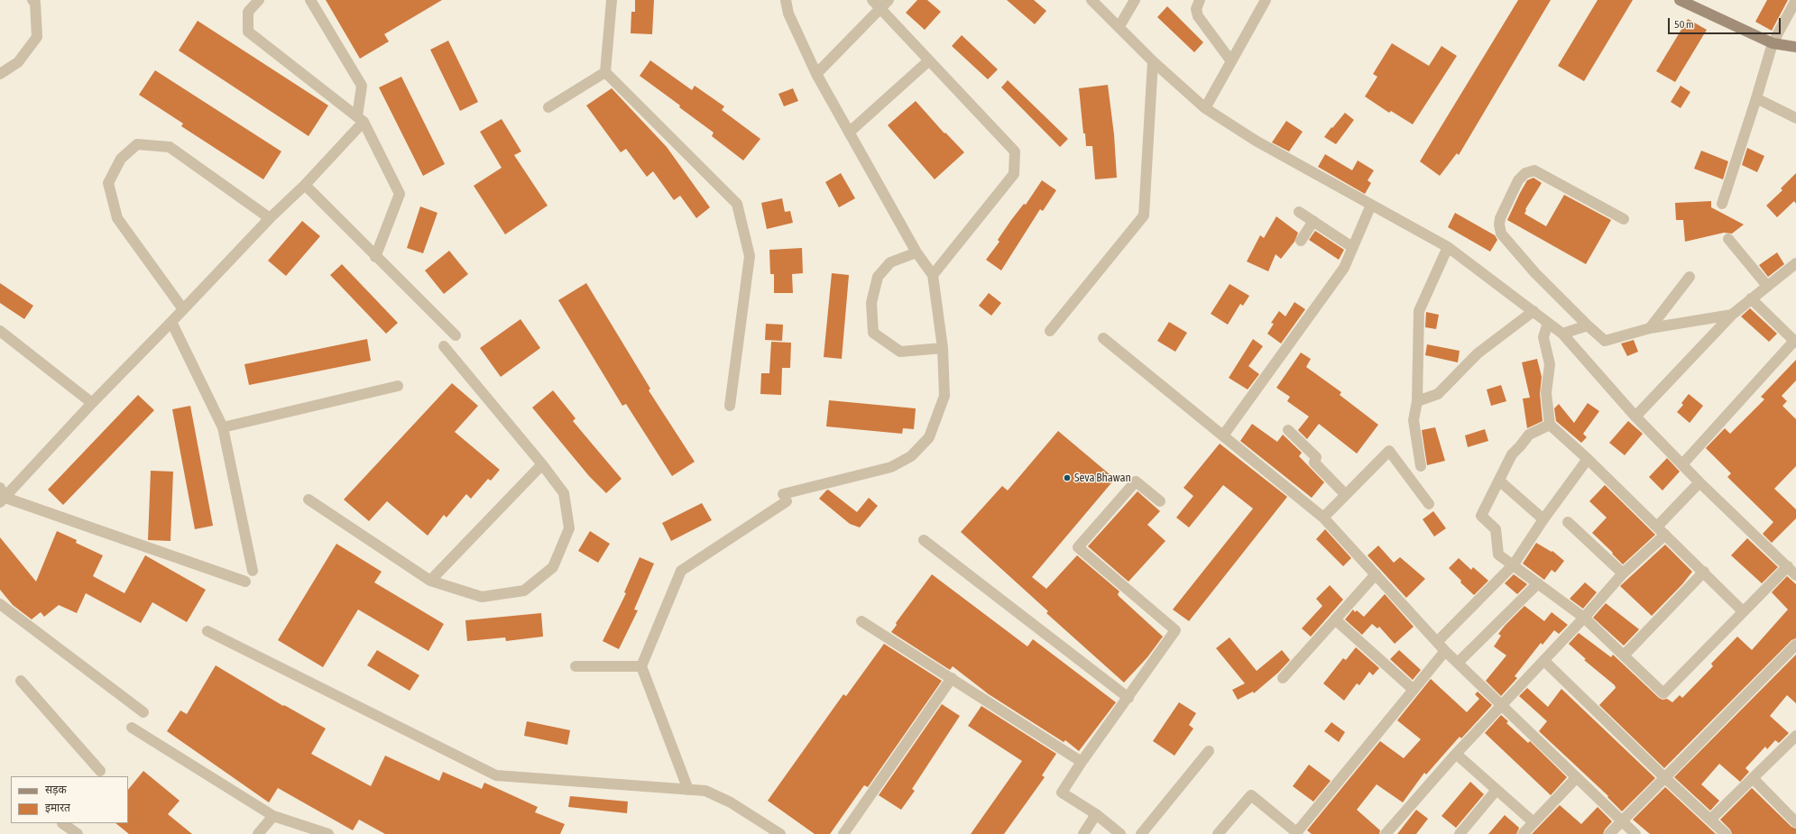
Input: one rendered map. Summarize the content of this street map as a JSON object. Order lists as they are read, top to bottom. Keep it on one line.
{"places":["Seva Bhawan"],"legend":["सड़क","इमारत"],"scale_bar":"50 m"}
